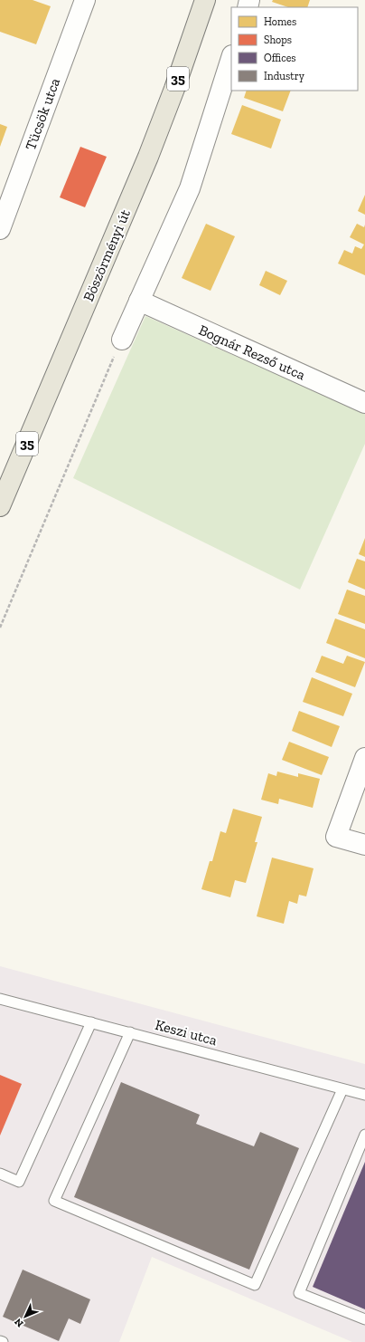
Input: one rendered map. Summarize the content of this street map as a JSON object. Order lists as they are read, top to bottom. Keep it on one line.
{"streets":{"main road":["35","Böszörményi út"],"street":["Tücsök utca","Bognár Rezső utca"],"lane":["Keszi utca"]},"legend":["Homes","Shops","Offices","Industry"],"north":"bottom left"}
